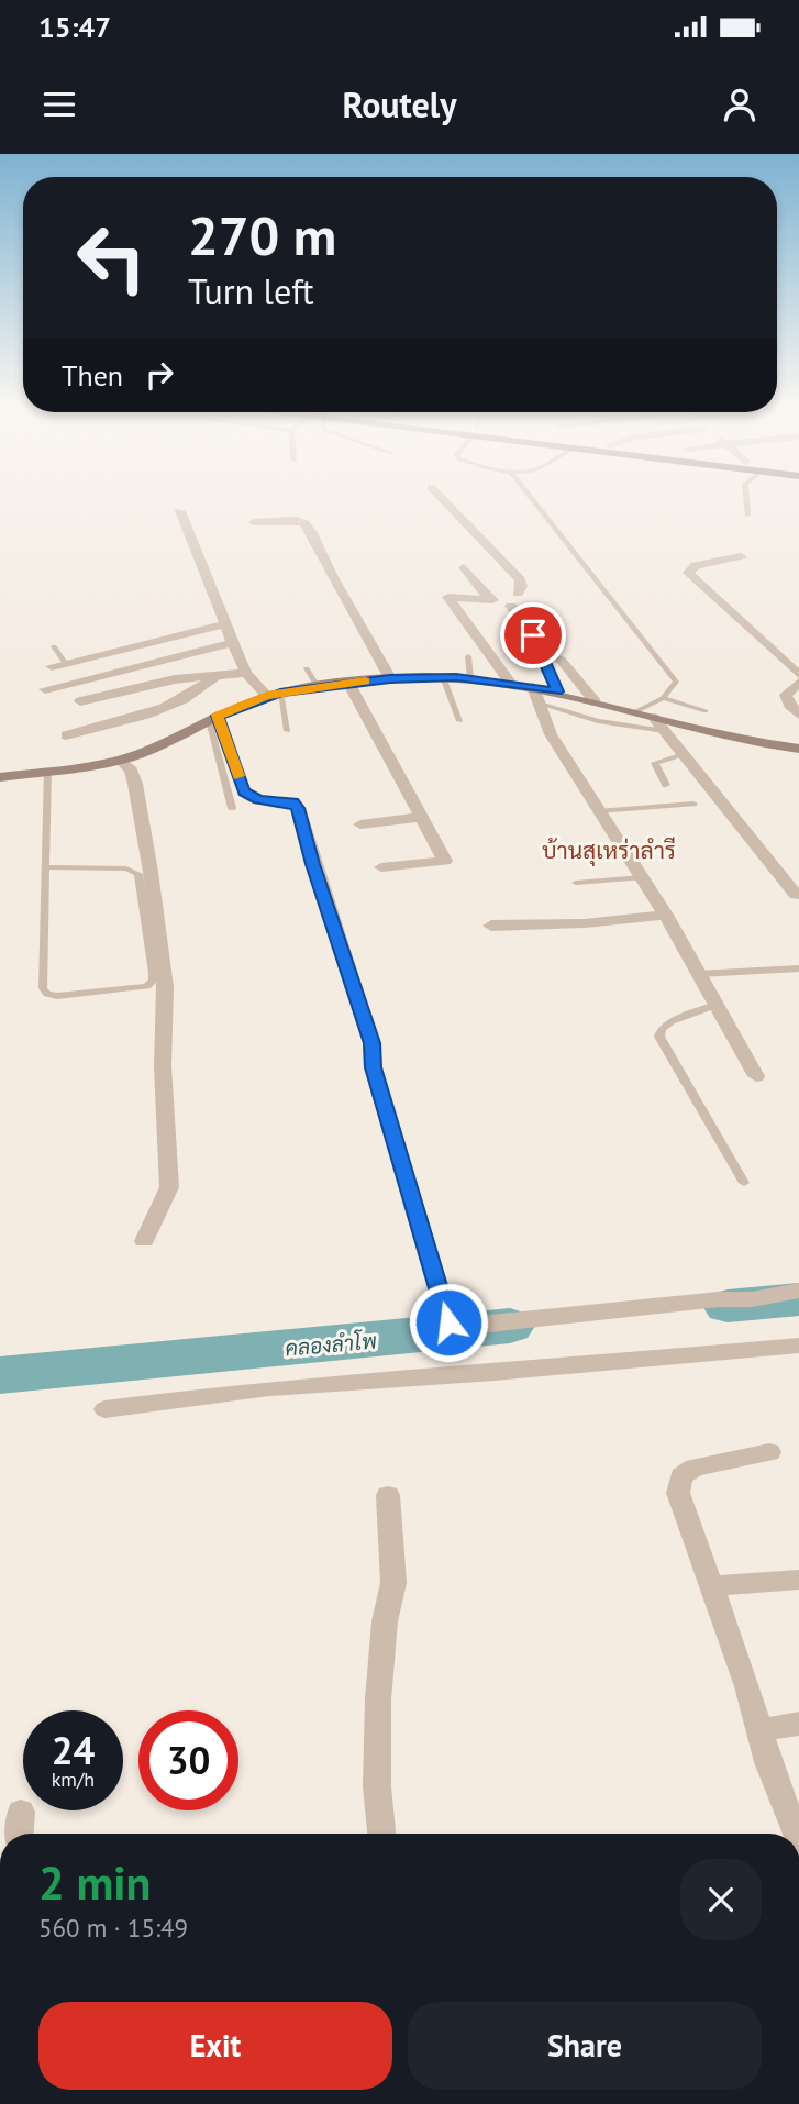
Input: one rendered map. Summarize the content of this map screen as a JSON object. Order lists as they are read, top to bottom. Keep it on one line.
{"districts":["บ้านสุเหร่าลำรี"],"water":["คลองลำโพ"],"page":{"status":"15:47","header":"Routely","turn":["270 m","Turn left"],"then":"Then","speed":"24 km/h","limit":"30","heading":["2 min","560 m · 15:49"],"buttons":["Exit","Share"]}}
